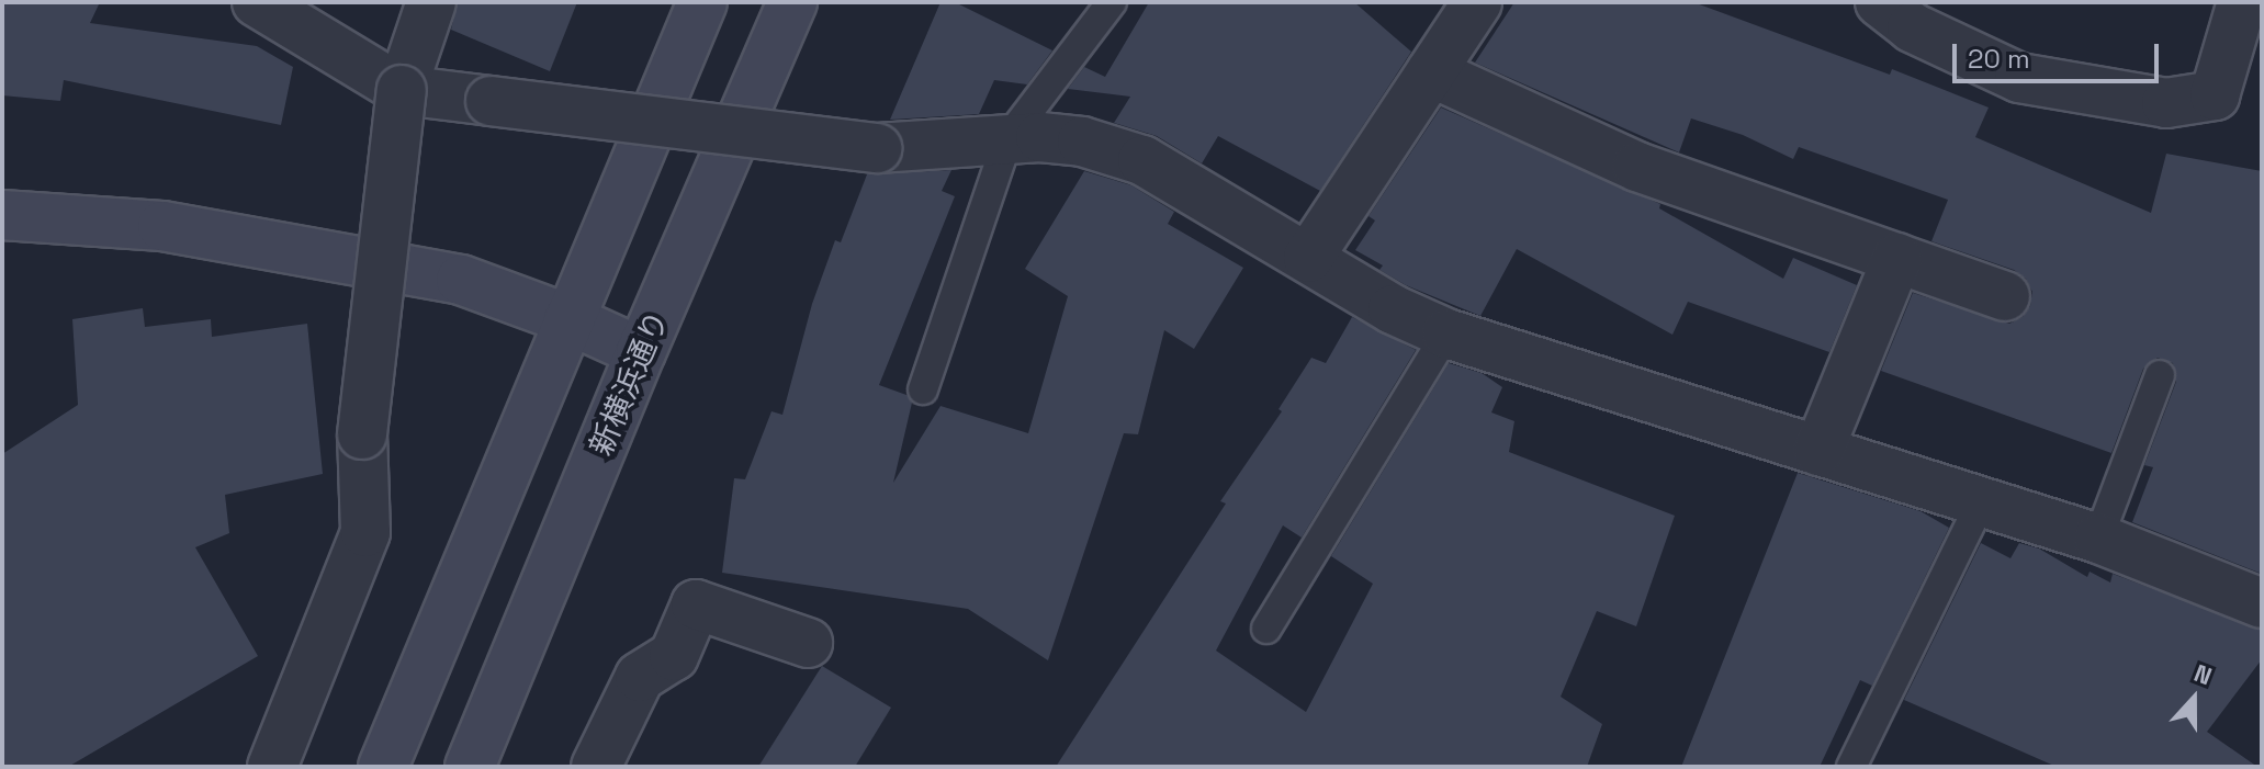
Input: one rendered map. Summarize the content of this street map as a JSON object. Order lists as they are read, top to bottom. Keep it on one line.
{"streets":{"street":["新横浜通り"]},"scale_bar":"20 m","north":"top"}
